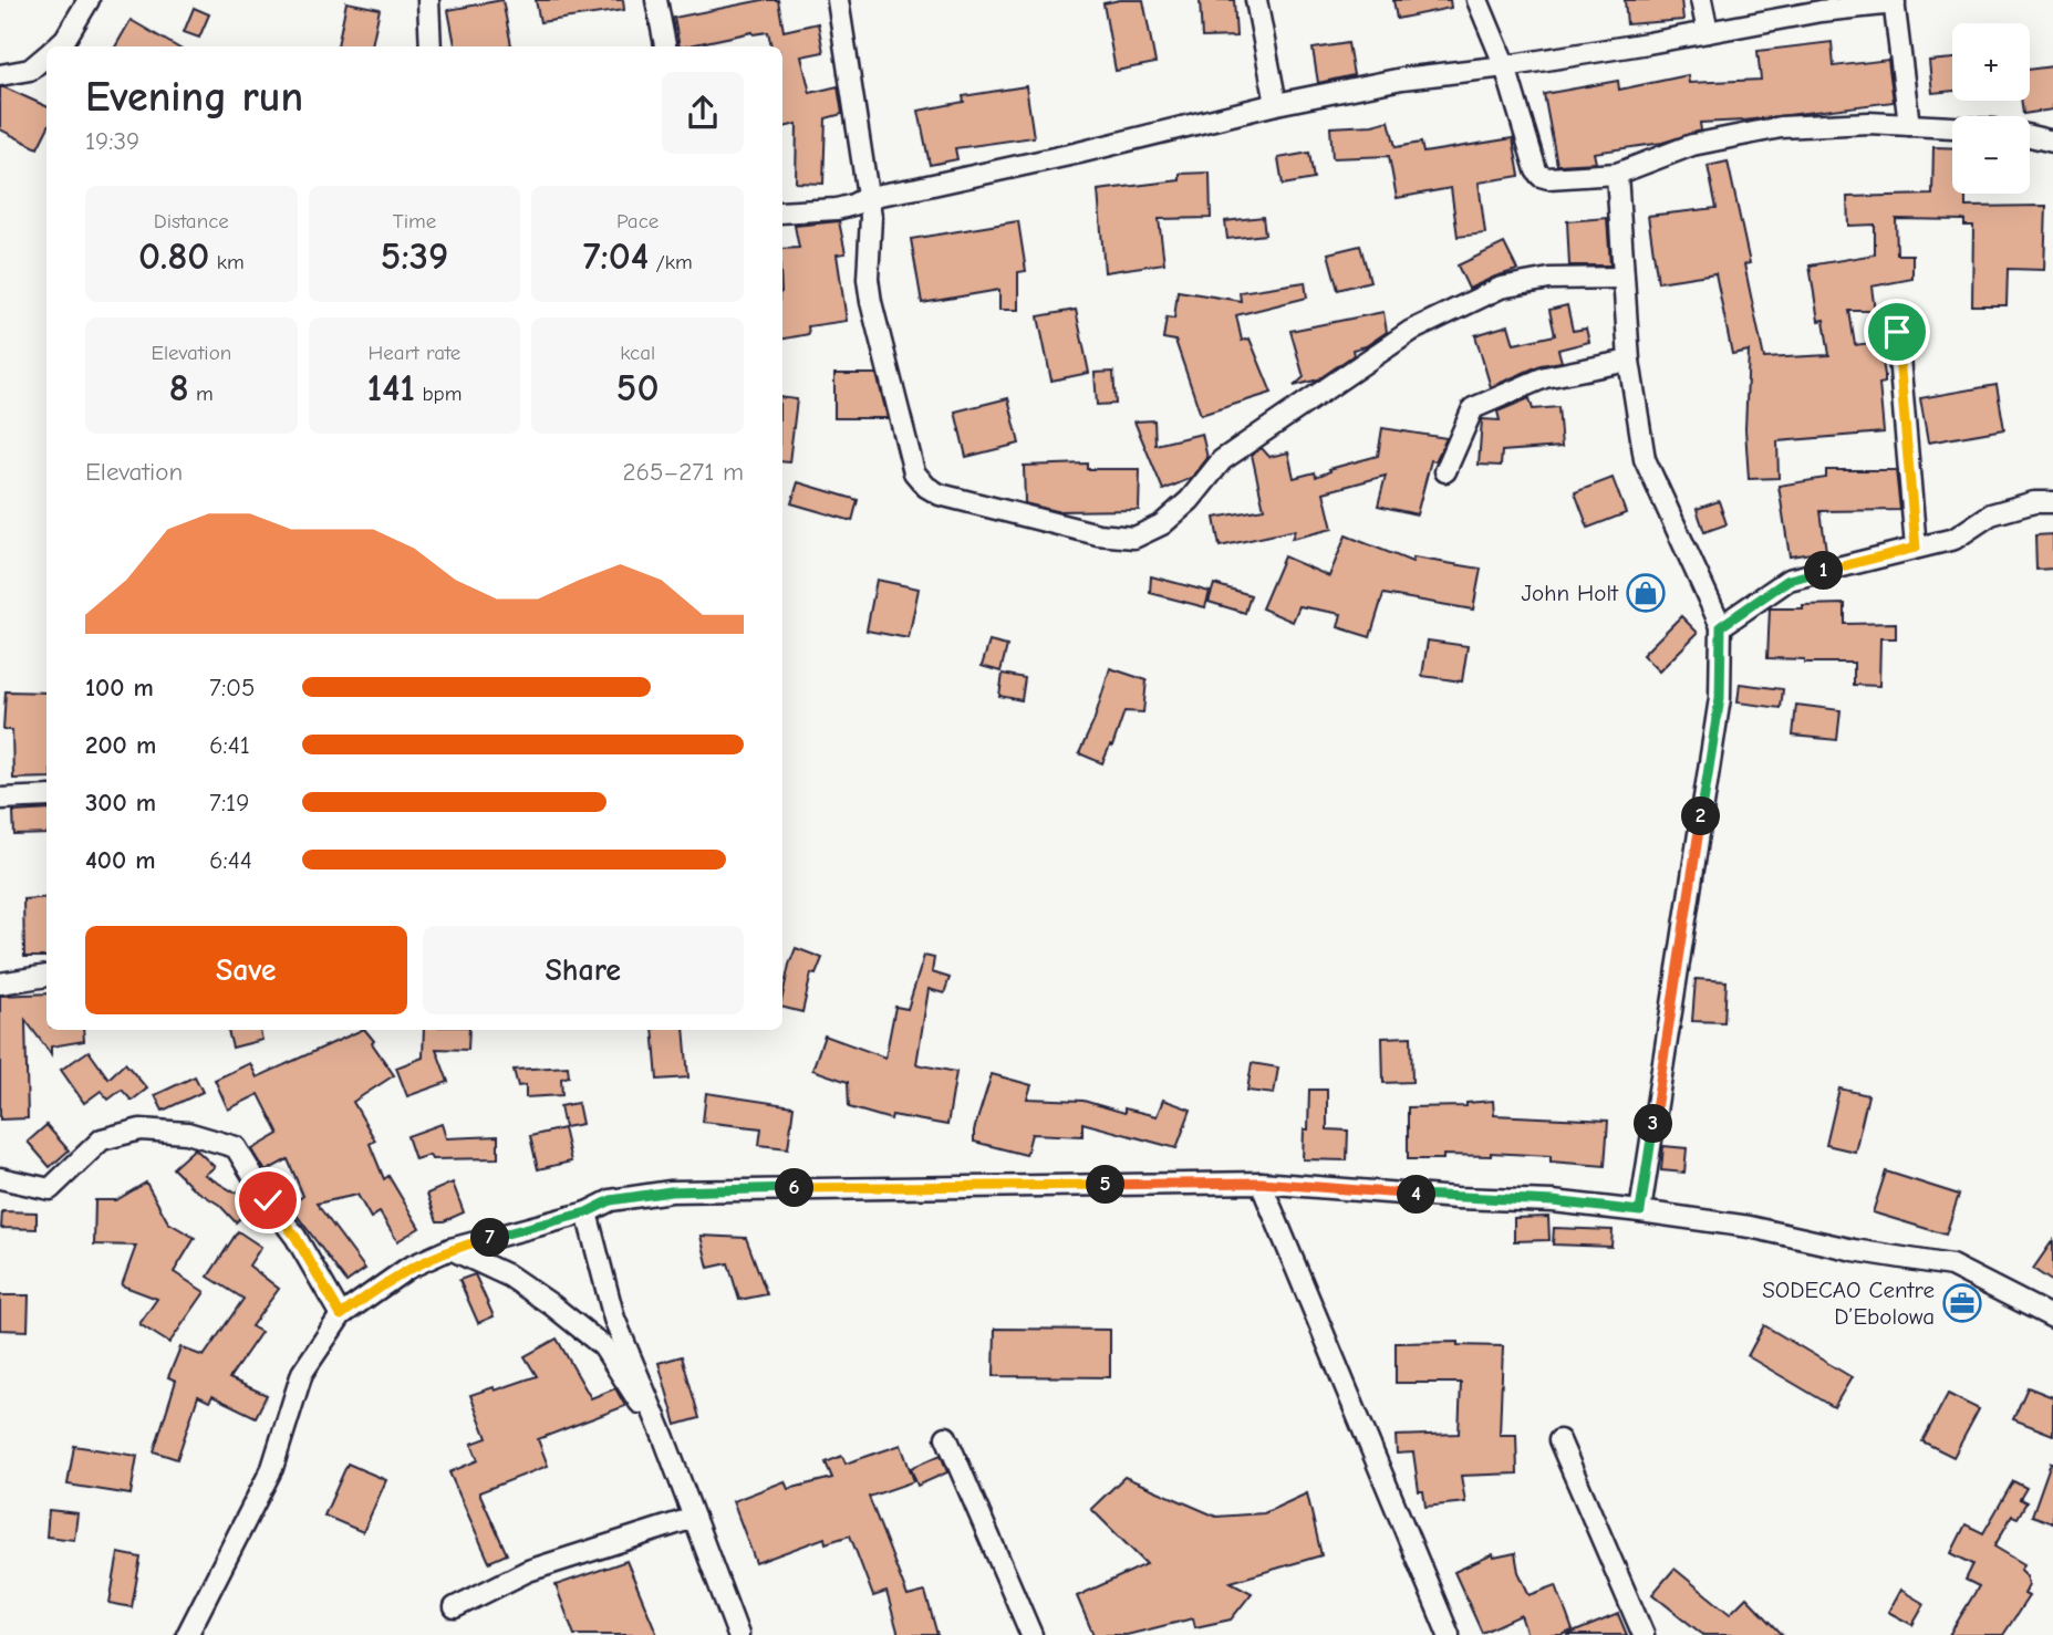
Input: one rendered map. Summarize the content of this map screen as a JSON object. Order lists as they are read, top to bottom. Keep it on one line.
{"places":{"shop":["John Holt"],"office":["SODECAO Centre D’Ebolowa"]},"page":{"map_buttons":["+","−"],"heading":["Evening run","19:39"],"stats":[["Distance","0.80 km"],["Time","5:39"],["Pace","7:04 /km"],["Elevation","8 m"],["Heart rate","141 bpm"],["kcal","50"]],"chart":["Elevation","265–271 m"],"pins":["1","2","3","5","6","4","7"],"list":[{"name":"100 m","note":"7:05"},{"name":"200 m","note":"6:41"},{"name":"300 m","note":"7:19"},{"name":"400 m","note":"6:44"}],"buttons":["Save","Share"]}}
